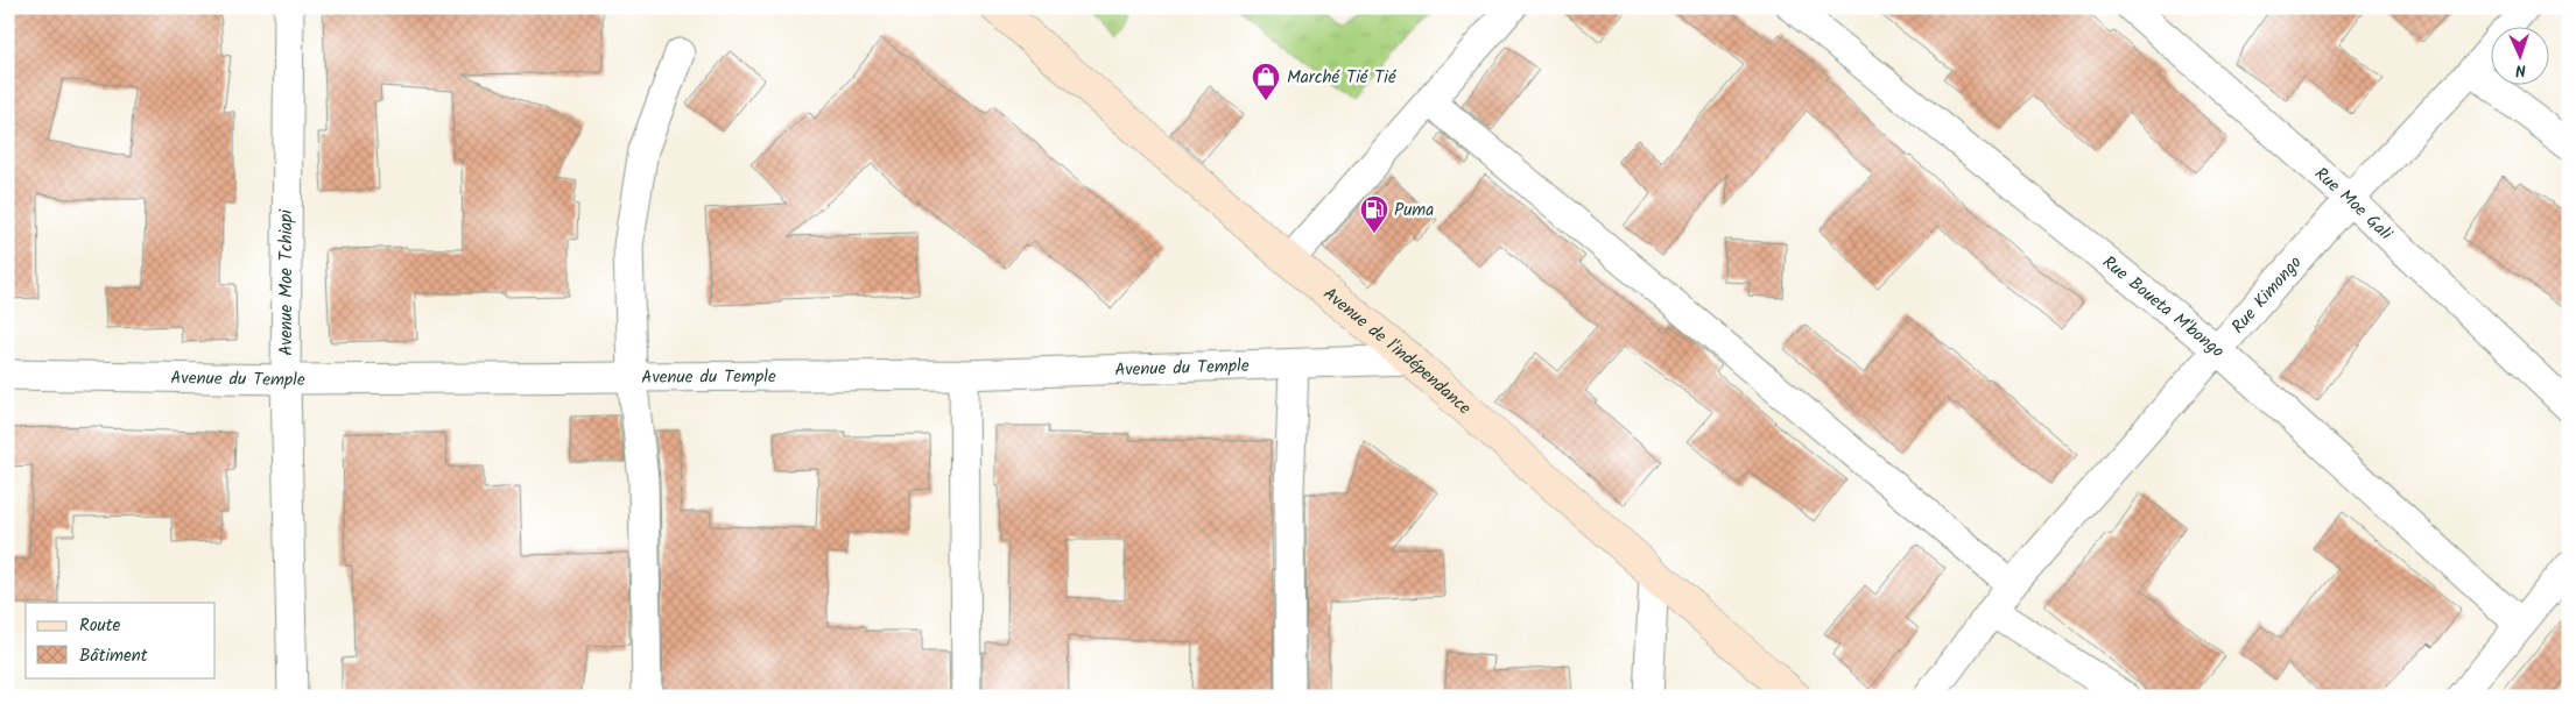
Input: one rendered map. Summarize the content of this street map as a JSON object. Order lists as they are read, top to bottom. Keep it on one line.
{"streets":{"street":["Rue Moe Gali","Avenue Moe Tchiapi","Rue Kimongo","Rue Boueta M'bongo","Avenue de l'indépendance","Avenue du Temple"]},"crossings":[["Rue Moe Gali","Rue Kimongo"],["Avenue Moe Tchiapi","Avenue du Temple"],["Rue Kimongo","Rue Boueta M'bongo"],["Avenue de l'indépendance","Avenue du Temple"]],"places":{"shop":["Marché Tié Tié"],"fuel station":["Puma"]},"legend":["Route","Bâtiment"],"north":"bottom"}
